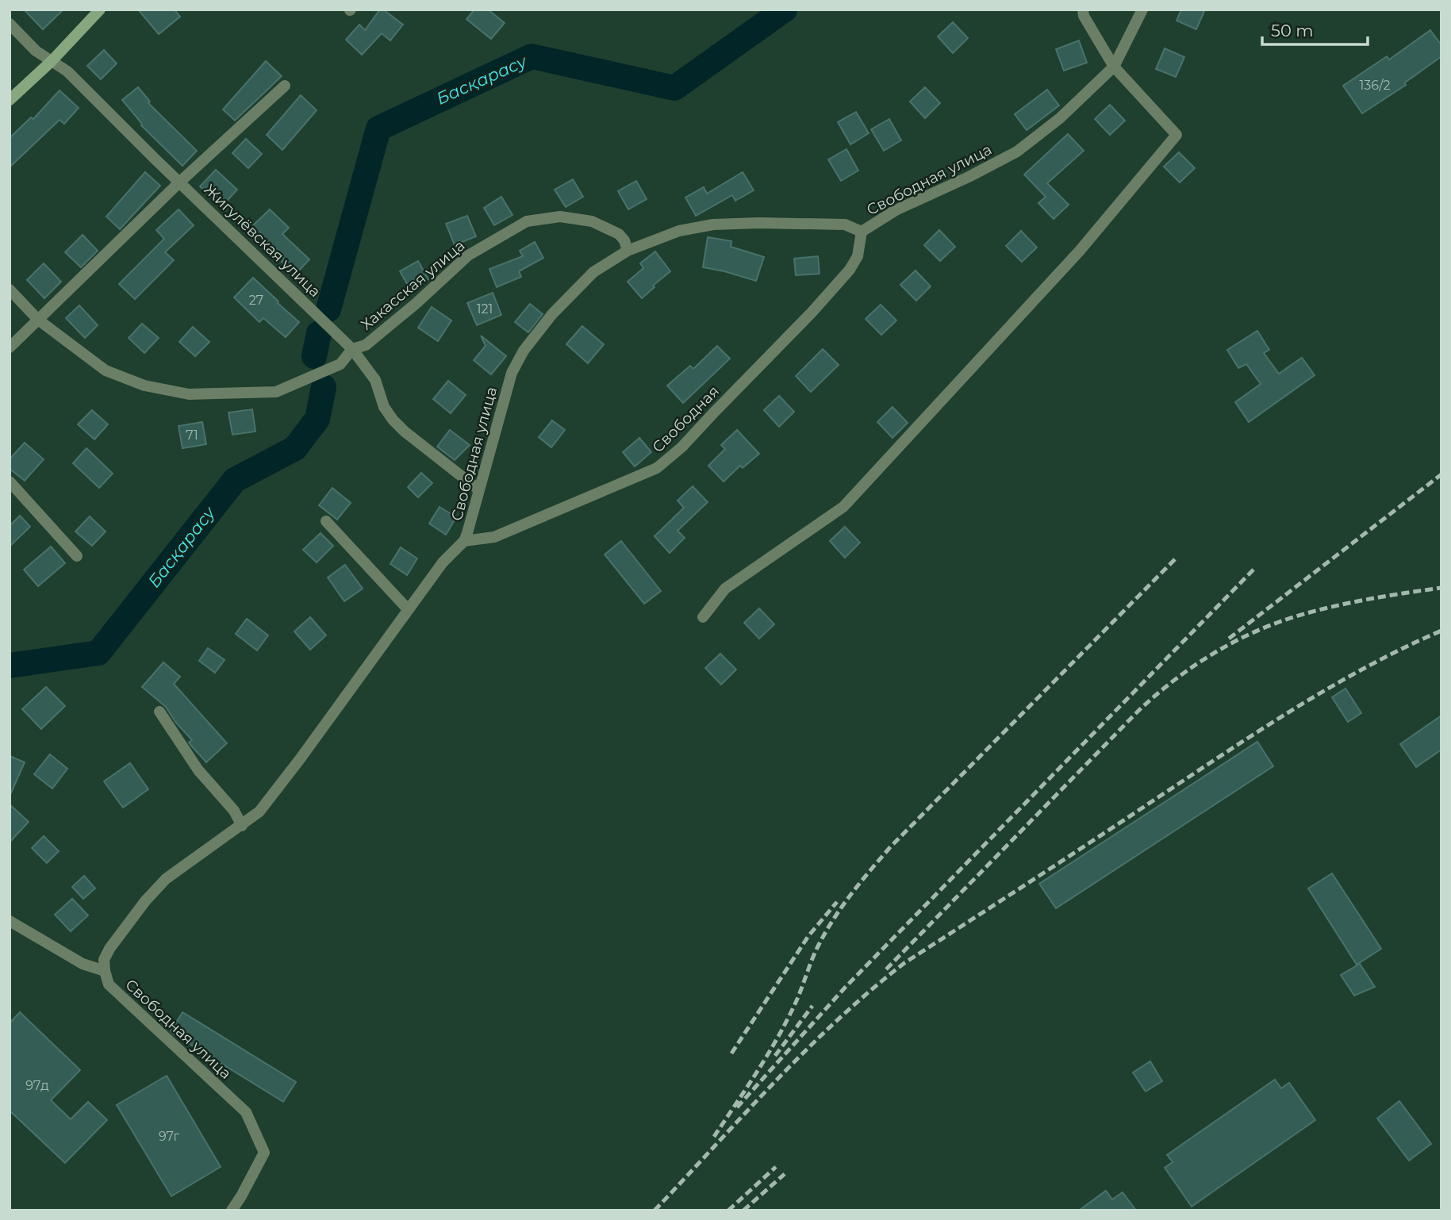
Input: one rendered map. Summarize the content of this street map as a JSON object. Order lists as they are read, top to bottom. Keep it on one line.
{"streets":{"street":["Свободная улица","Жигулёвская улица","Хакасская улица","Свободная"]},"crossings":[["Свободная улица","Жигулёвская улица"],["Свободная улица","Хакасская улица"],["Свободная улица","Свободная"],["Жигулёвская улица","Хакасская улица"]],"water":["Басқарасу"],"house_numbers":["136/2","27","121","71","97д","97г"],"scale_bar":"50 m"}
